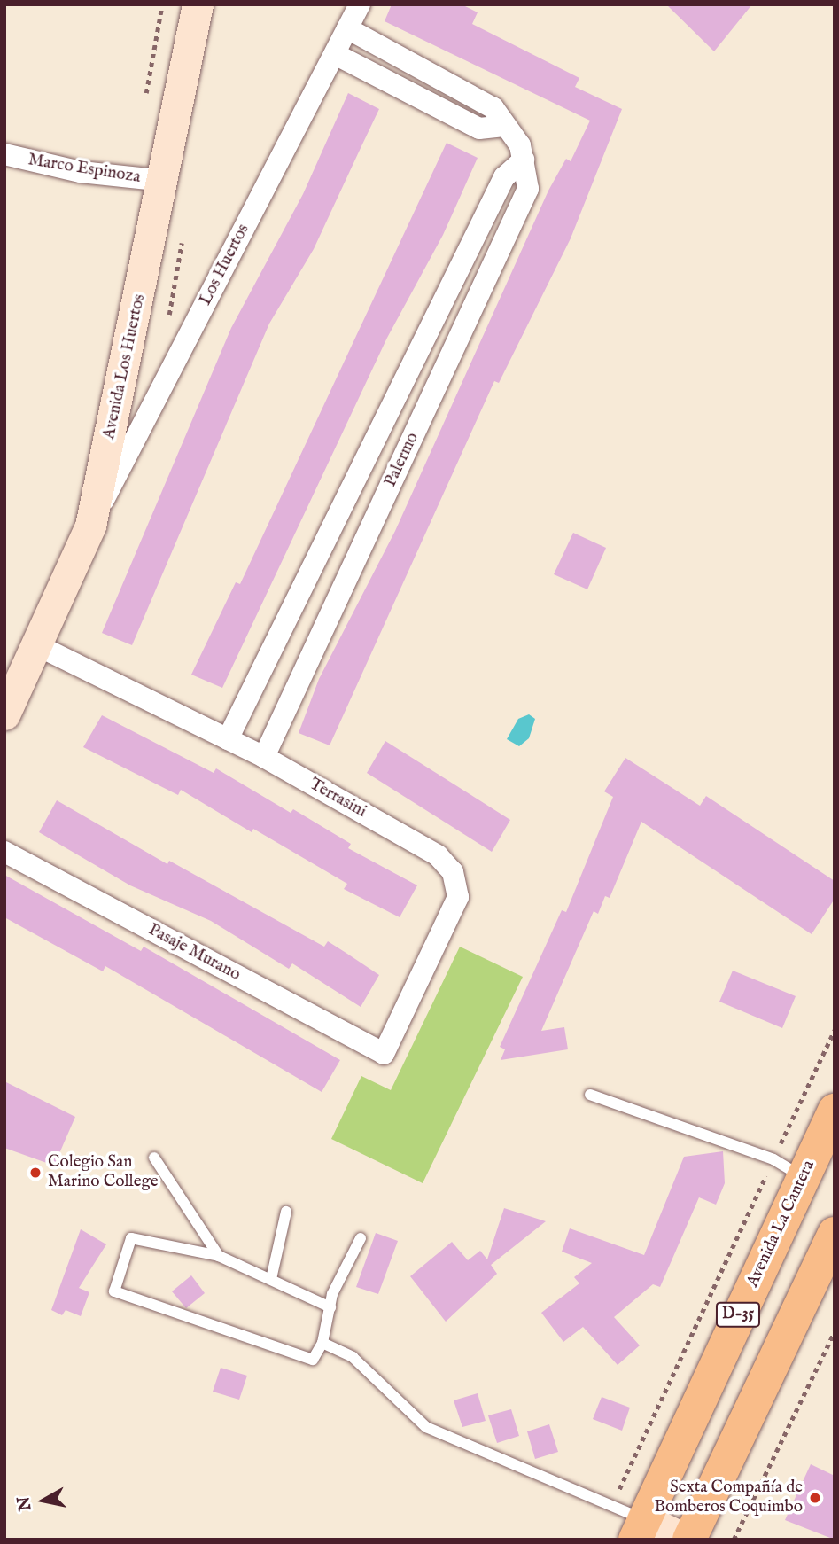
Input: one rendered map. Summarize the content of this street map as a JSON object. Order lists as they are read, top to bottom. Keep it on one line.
{"streets":{"highway":["Avenida La Cantera","D-35"],"street":["Marco Espinoza","Los Huertos","Avenida Los Huertos","Palermo","Terrasini","Pasaje Murano"]},"crossings":[["Marco Espinoza","Avenida Los Huertos"],["Los Huertos","Avenida Los Huertos"],["Los Huertos","Palermo"],["Avenida Los Huertos","Terrasini"],["Palermo","Terrasini"],["Terrasini","Pasaje Murano"]],"places":["Colegio San Marino College","Sexta Compañía de Bomberos Coquimbo"],"north":"left"}
